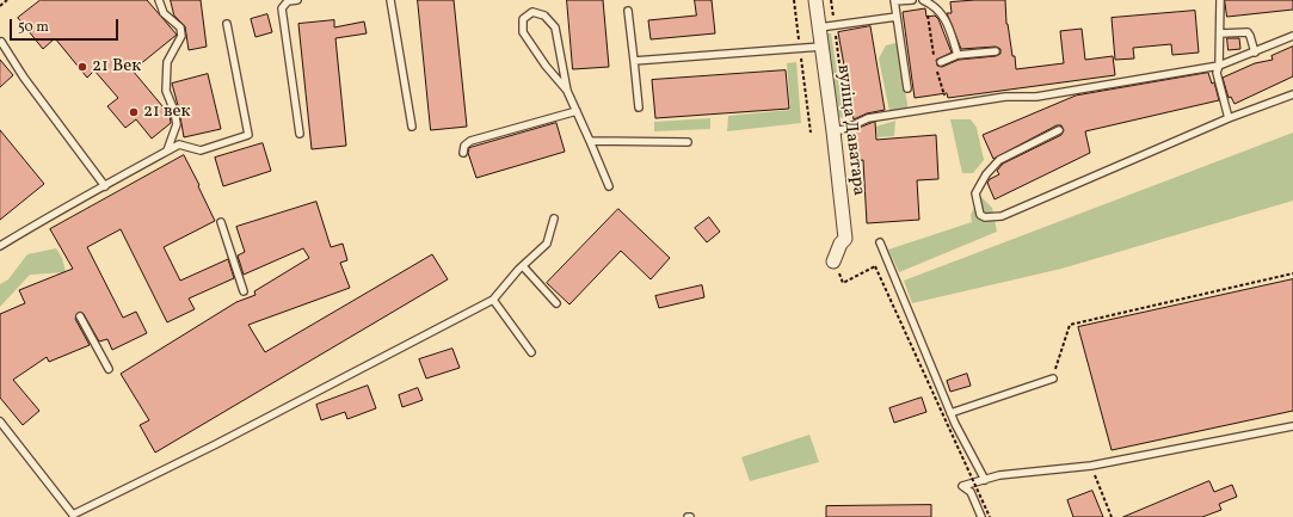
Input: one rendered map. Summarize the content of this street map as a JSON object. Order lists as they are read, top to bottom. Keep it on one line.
{"streets":{"street":["вуліца Даватара"]},"places":["21 Век","21 век"],"scale_bar":"50 m"}
